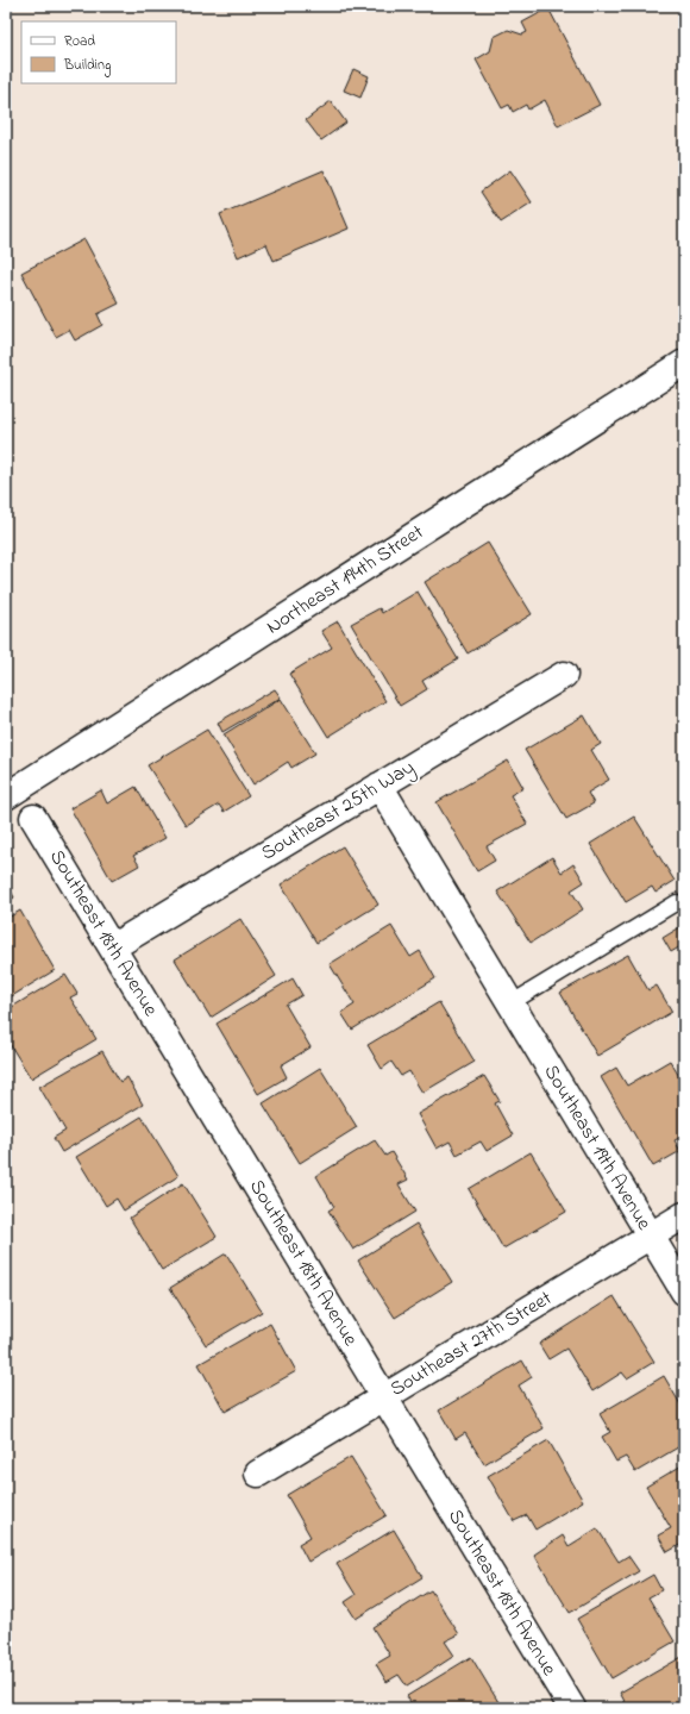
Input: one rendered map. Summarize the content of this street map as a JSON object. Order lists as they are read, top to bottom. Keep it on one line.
{"streets":{"street":["Northeast 194th Street","Southeast 25th Way","Southeast 18th Avenue","Southeast 19th Avenue","Southeast 27th Street"]},"crossings":[["Southeast 25th Way","Southeast 18th Avenue"],["Southeast 25th Way","Southeast 19th Avenue"],["Southeast 18th Avenue","Southeast 27th Street"],["Southeast 19th Avenue","Southeast 27th Street"]],"legend":["Road","Building"]}
